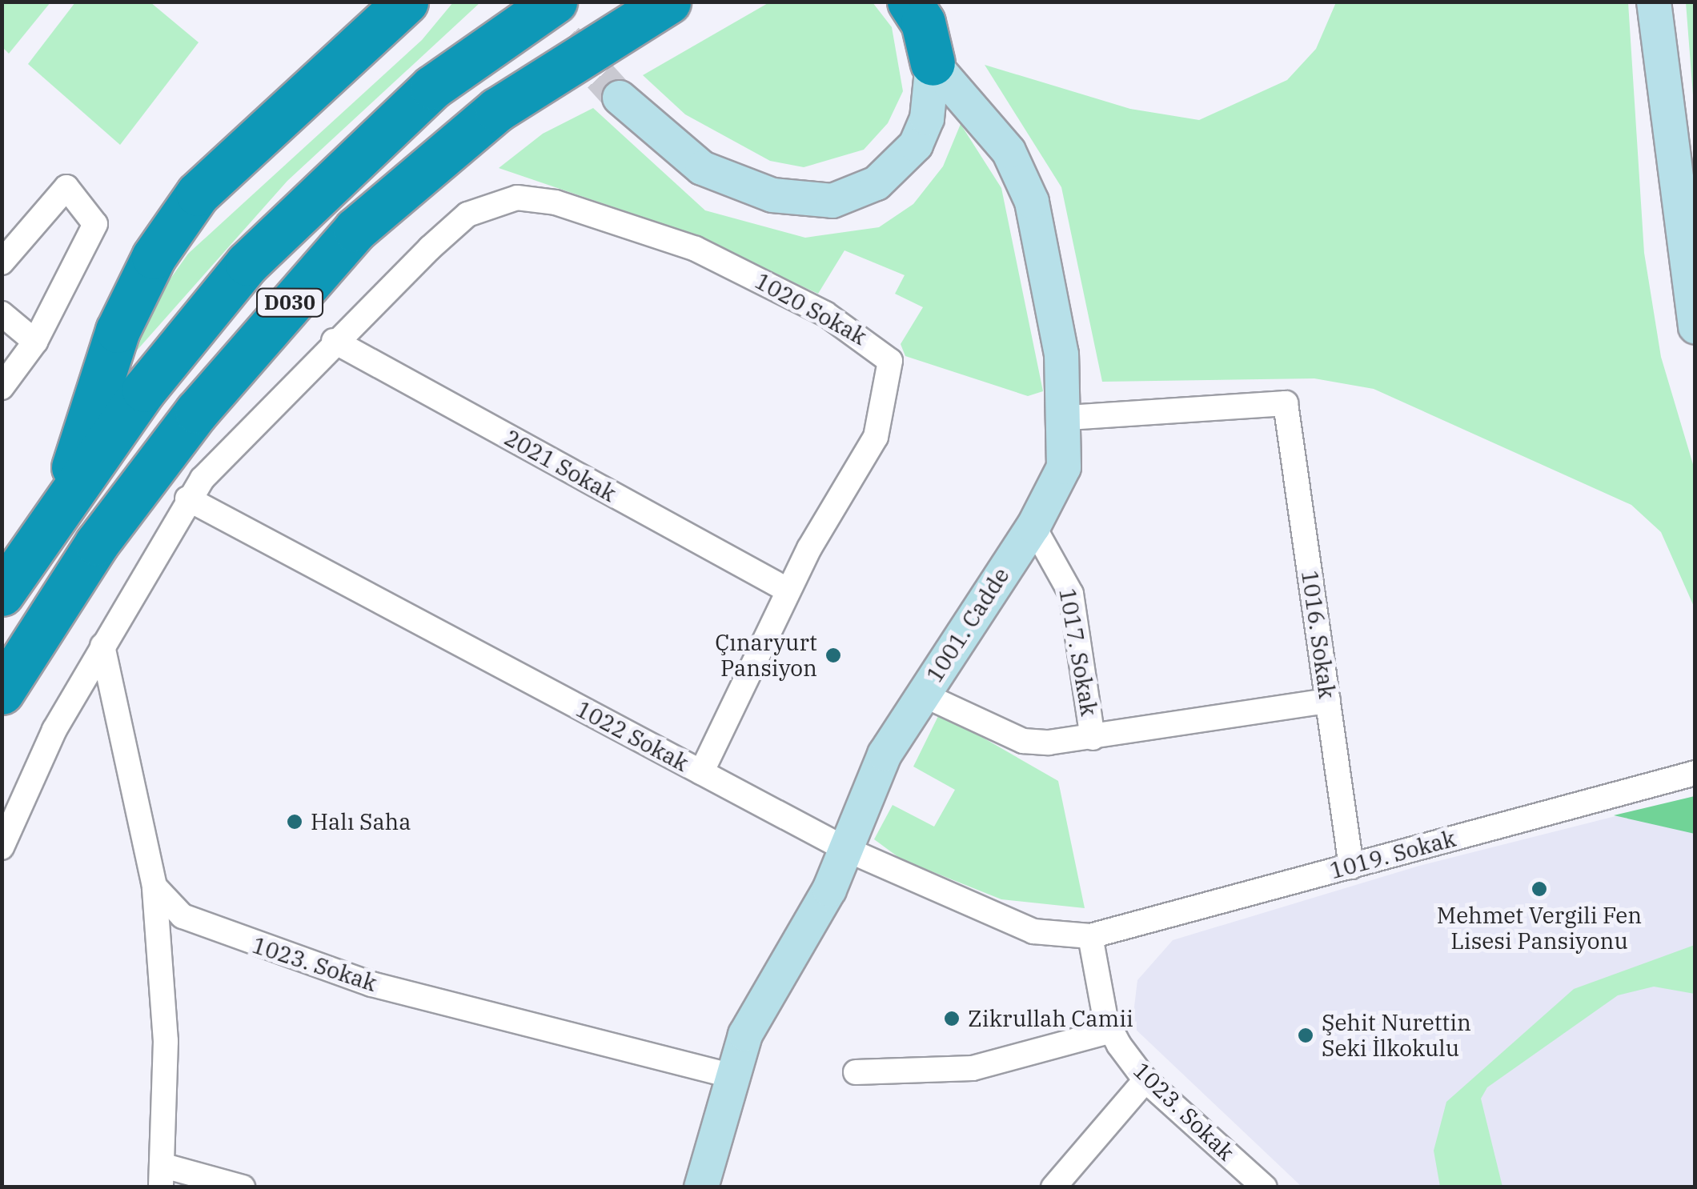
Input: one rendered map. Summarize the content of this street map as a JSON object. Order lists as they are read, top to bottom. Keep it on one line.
{"streets":{"highway":["D030"],"main road":["1001. Cadde"],"street":["1020 Sokak","2021 Sokak","1016. Sokak","1017. Sokak","1022 Sokak","1019. Sokak","1023. Sokak"]},"crossings":[["1020 Sokak","2021 Sokak"],["1020 Sokak","1022 Sokak"],["1001. Cadde","1016. Sokak"],["1001. Cadde","1017. Sokak"],["1001. Cadde","1022 Sokak"],["1001. Cadde","1023. Sokak"],["1016. Sokak","1019. Sokak"],["1022 Sokak","1019. Sokak"],["1022 Sokak","1023. Sokak"],["1019. Sokak","1023. Sokak"]],"places":["Çınaryurt Pansiyon","Halı Saha","Mehmet Vergili Fen Lisesi Pansiyonu","Zikrullah Camii","Şehit Nurettin Seki İlkokulu"]}
